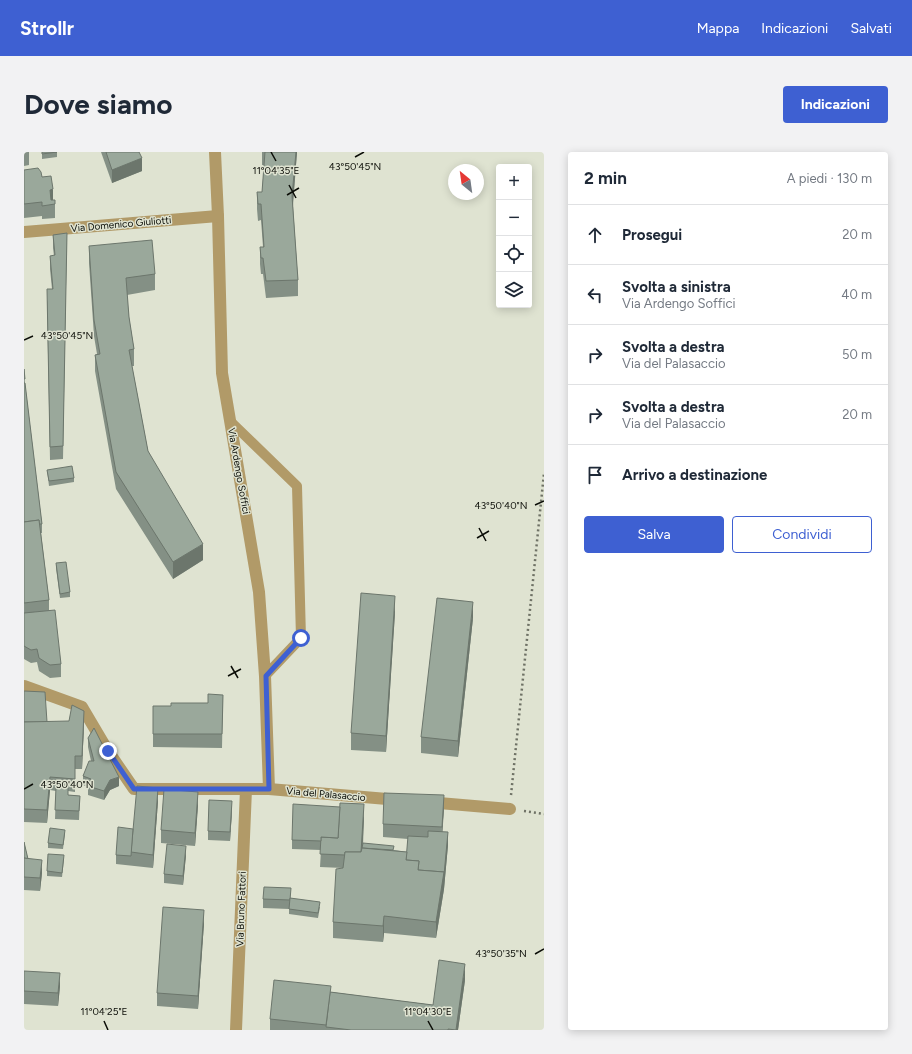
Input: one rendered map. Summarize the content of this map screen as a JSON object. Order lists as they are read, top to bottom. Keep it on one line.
{"streets":{"street":["Via Domenico Giuliotti","Via Ardengo Soffici","Via del Palasaccio","Via Bruno Fattori"]},"crossings":[["Via Domenico Giuliotti","Via Ardengo Soffici"],["Via Ardengo Soffici","Via del Palasaccio"],["Via del Palasaccio","Via Bruno Fattori"]],"north":"top left","page":{"header":"Strollr","nav":["Mappa","Indicazioni","Salvati"],"buttons":["Indicazioni",["Salva","Condividi"]],"title":"Dove siamo","heading":["2 min","A piedi · 130 m"],"map_buttons":["+","−"],"list":[["Prosegui","20 m"],["Svolta a sinistra","Via Ardengo Soffici","40 m"],["Svolta a destra","Via del Palasaccio","50 m"],["Svolta a destra","Via del Palasaccio","20 m"],"Arrivo a destinazione"]},"coordinates":["43°50'45\"N","11°04'35\"E","43°50'40\"N","43°50'35\"N","11°04'25\"E","11°04'30\"E"]}
